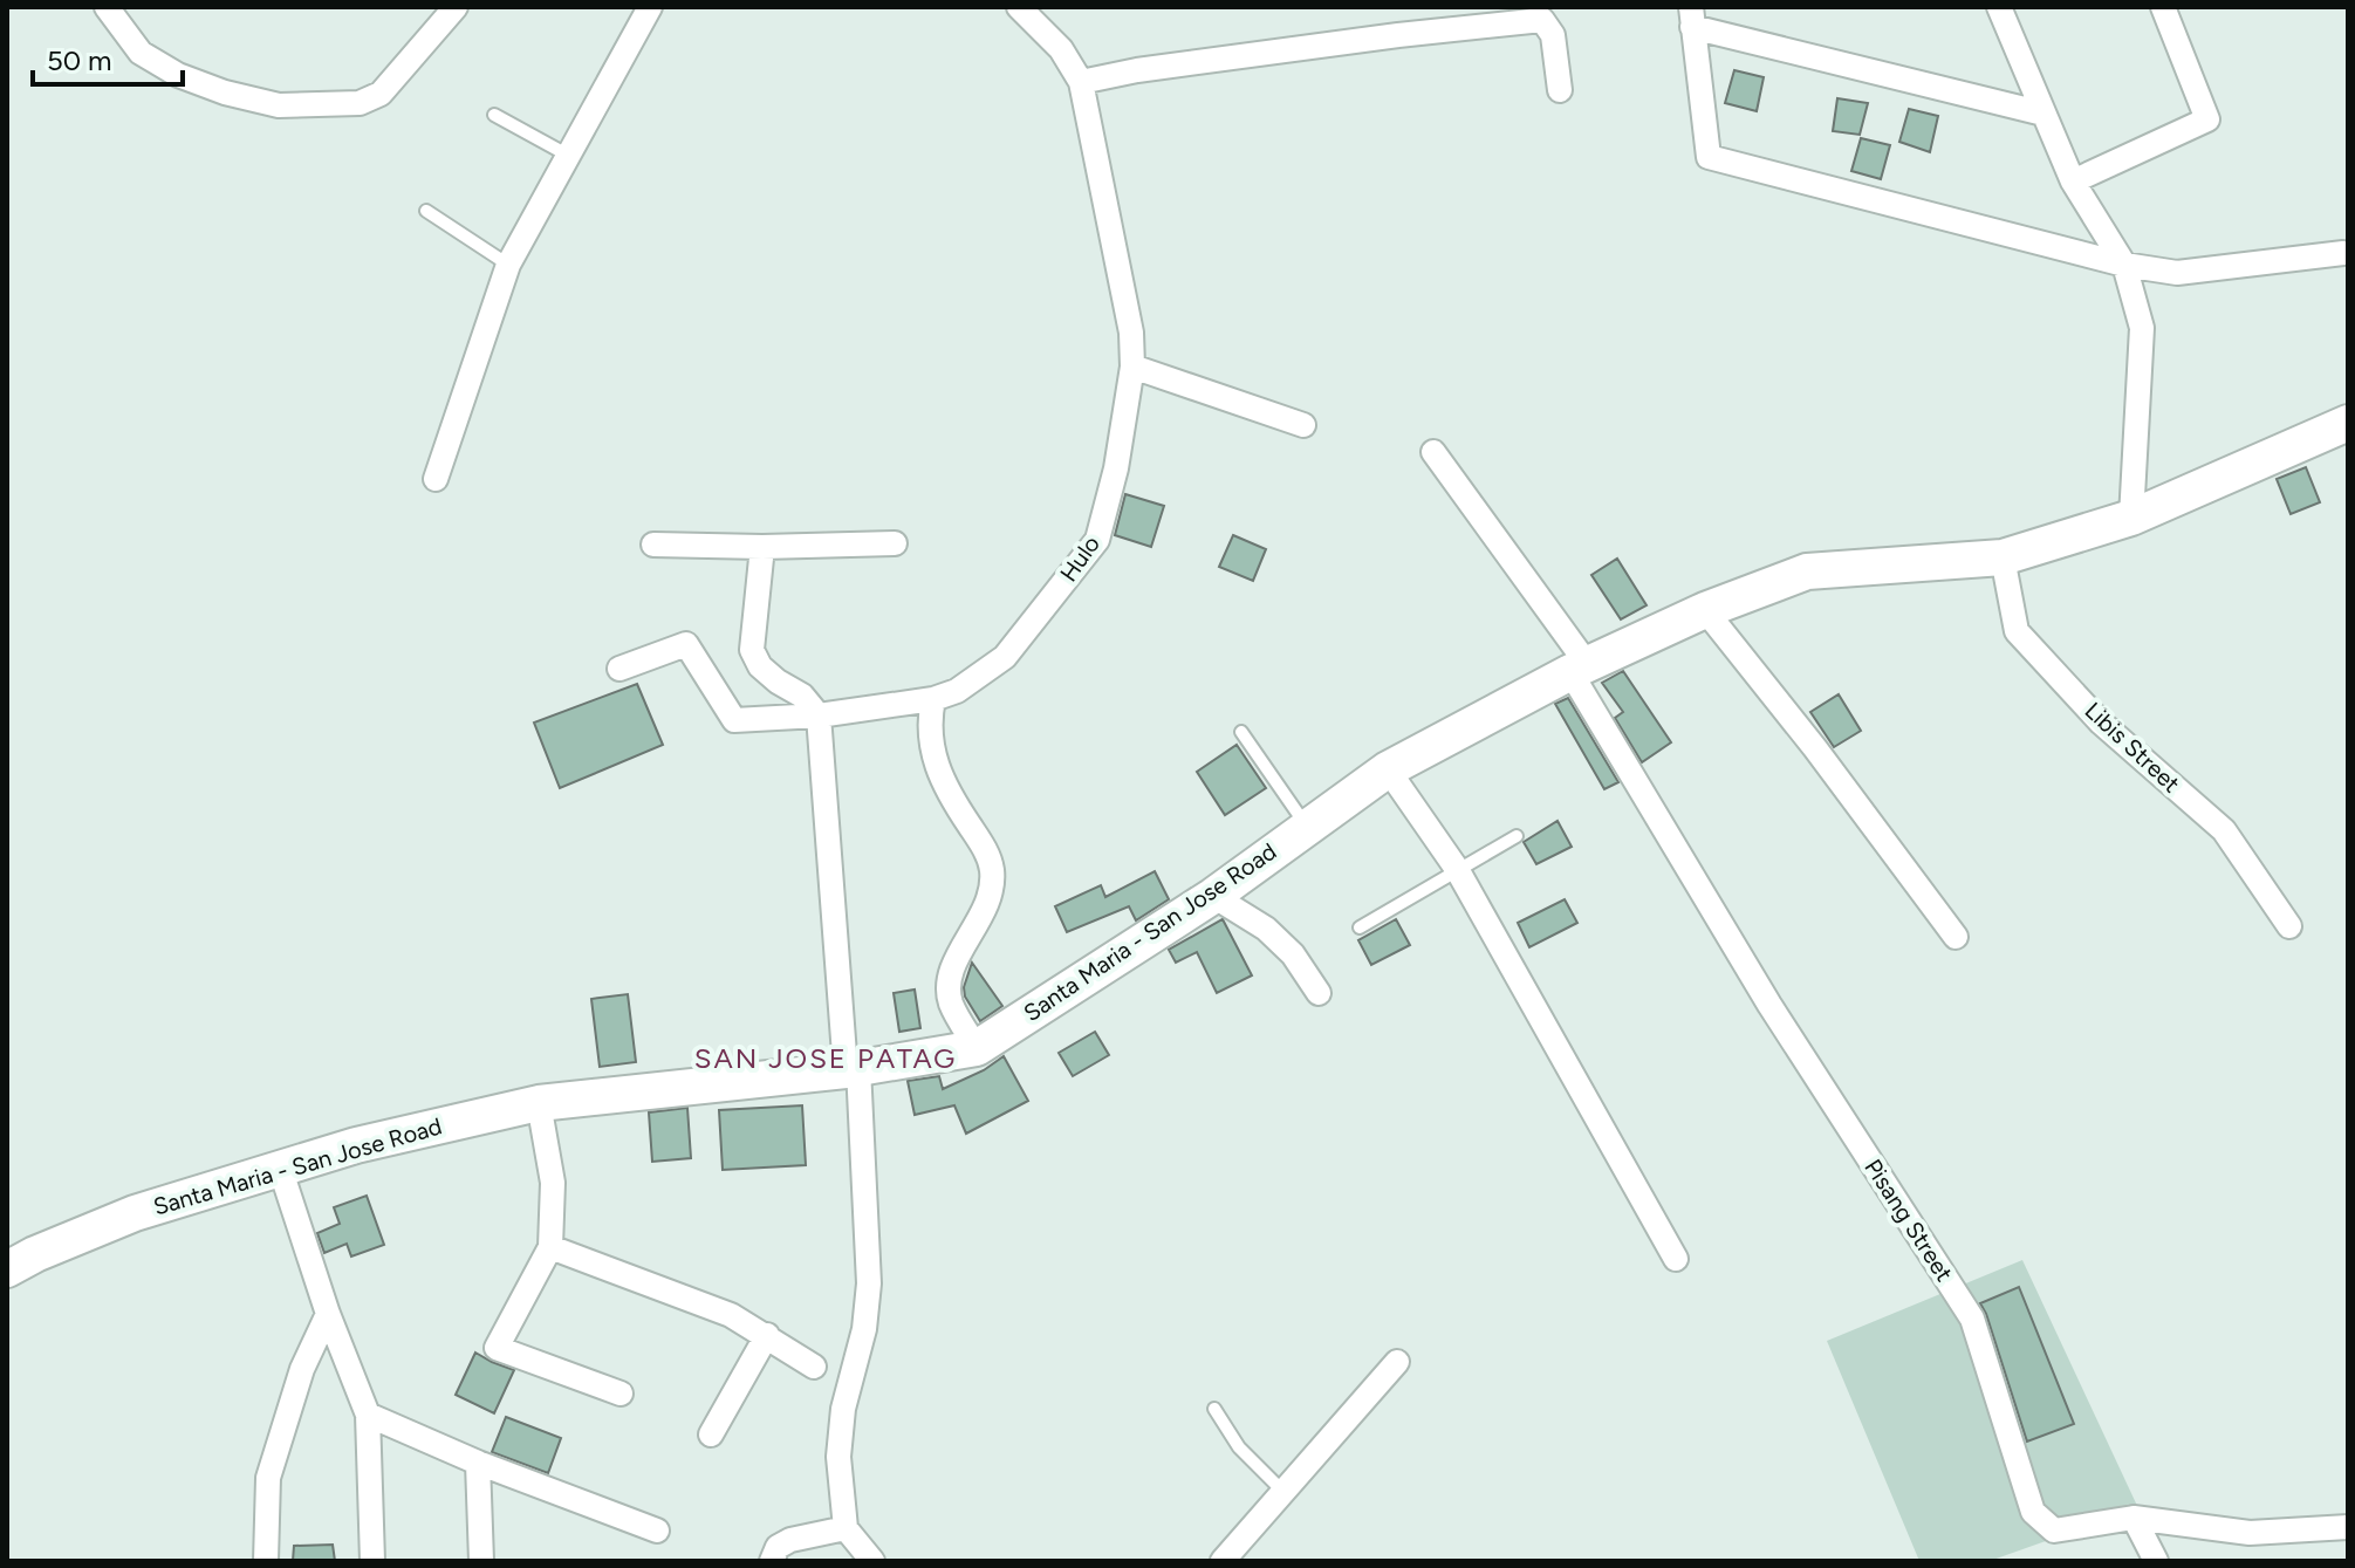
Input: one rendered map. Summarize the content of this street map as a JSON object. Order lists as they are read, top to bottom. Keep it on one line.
{"streets":{"main road":["Santa Maria - San Jose Road"],"street":["Hulo","Libis Street","Pisang Street"]},"crossings":[["Libis Street","Santa Maria - San Jose Road"],["Santa Maria - San Jose Road","Pisang Street"]],"districts":["SAN JOSE PATAG"],"scale_bar":"50 m"}
